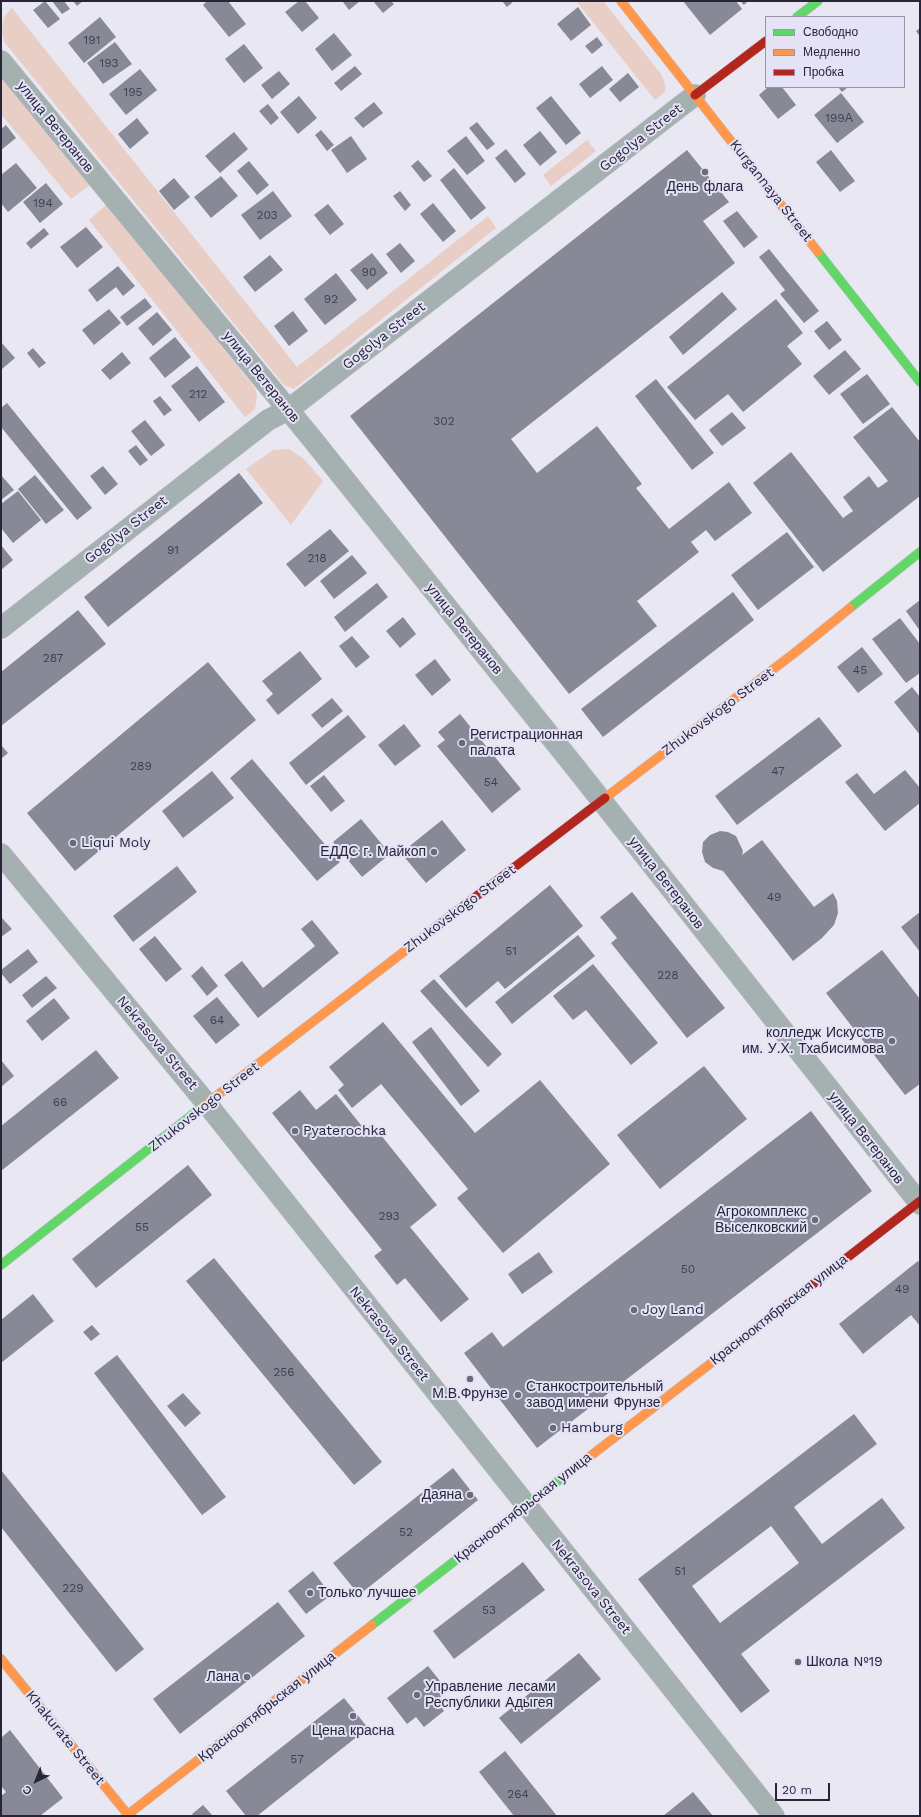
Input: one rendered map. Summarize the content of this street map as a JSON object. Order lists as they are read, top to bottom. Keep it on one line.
{"streets":{"street":["улица Ветеранов","Gogolya Street","Kurgannaya Street","Zhukovskogo Street","Nekrasova Street","Краснооктябрьская улица","Khakurate Street"]},"crossings":[["улица Ветеранов","Gogolya Street"],["улица Ветеранов","Zhukovskogo Street"],["улица Ветеранов","Краснооктябрьская улица"],["Gogolya Street","Kurgannaya Street"],["Zhukovskogo Street","Nekrasova Street"],["Nekrasova Street","Краснооктябрьская улица"],["Краснооктябрьская улица","Khakurate Street"]],"places":["День флага","Регистрационная палата","Liqui Moly","ЕДДС г. Майкоп","колледж Искусств им. У.Х. Тхабисимова","Pyaterochka","Агрокомплекс Выселковский","Joy Land","М.В.Фрунзе","Станкостроительный завод имени Фрунзе","Hamburg","Даяна","Только лучшее","Школа №19","Лана","Управление лесами Республики Адыгея","Цена красна"],"house_numbers":["191","193","195","199А","194","203","90","92","212","302","91","218","287","45","289","47","54","49","51","228","64","66","293","55","50","49","256","52","51","229","53","57","264"],"legend":["Свободно","Медленно","Пробка"],"scale_bar":"20 m","north":"bottom left"}
